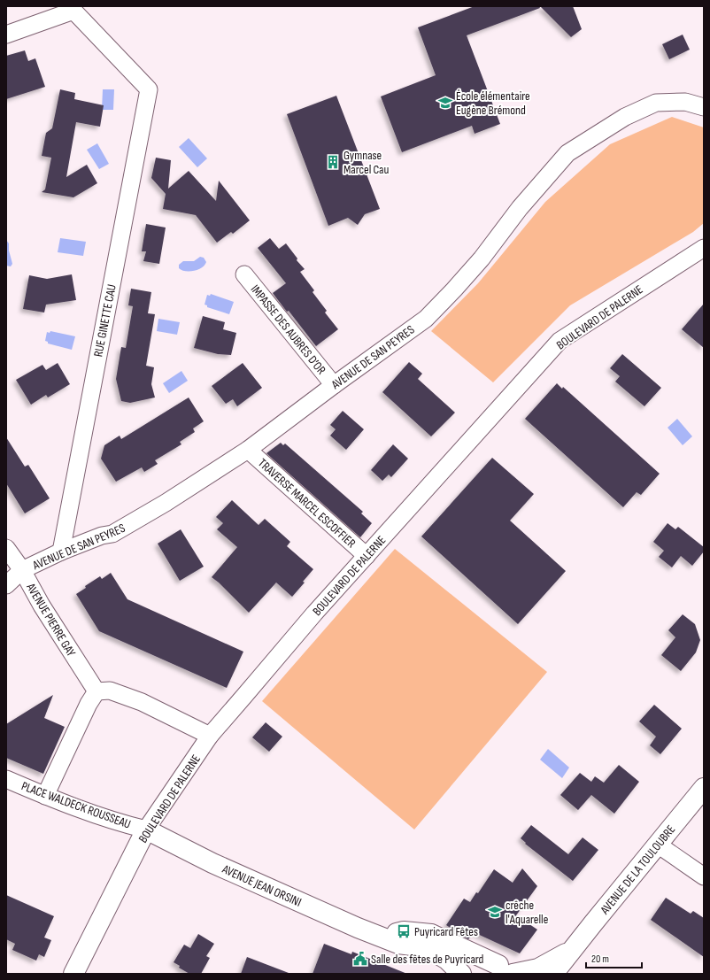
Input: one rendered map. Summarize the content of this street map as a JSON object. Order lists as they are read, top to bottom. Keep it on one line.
{"streets":{"street":["BOULEVARD DE PALERNE","RUE GINETTE CAU","IMPASSE DES AUBRES D’OR","AVENUE DE SAN PEYRES","TRAVERSE MARCEL ESCOFFIER","AVENUE PIERRE GAY","PLACE WALDECK ROUSSEAU","AVENUE DE LA TOULOUBRE","AVENUE JEAN ORSINI"]},"crossings":[["BOULEVARD DE PALERNE","TRAVERSE MARCEL ESCOFFIER"],["BOULEVARD DE PALERNE","PLACE WALDECK ROUSSEAU"],["BOULEVARD DE PALERNE","AVENUE JEAN ORSINI"],["RUE GINETTE CAU","AVENUE DE SAN PEYRES"],["IMPASSE DES AUBRES D’OR","AVENUE DE SAN PEYRES"],["AVENUE DE SAN PEYRES","TRAVERSE MARCEL ESCOFFIER"],["AVENUE DE SAN PEYRES","AVENUE PIERRE GAY"],["PLACE WALDECK ROUSSEAU","AVENUE JEAN ORSINI"]],"places":{"school or university":["École élémentaire Eugène Brémond","crêche l'Aquarelle"],"building":["Gymnase Marcel Cau"],"bus stop":["Puyricard Fêtes"],"public building":["Salle des fêtes de Puyricard"]},"scale_bar":"20 m"}
